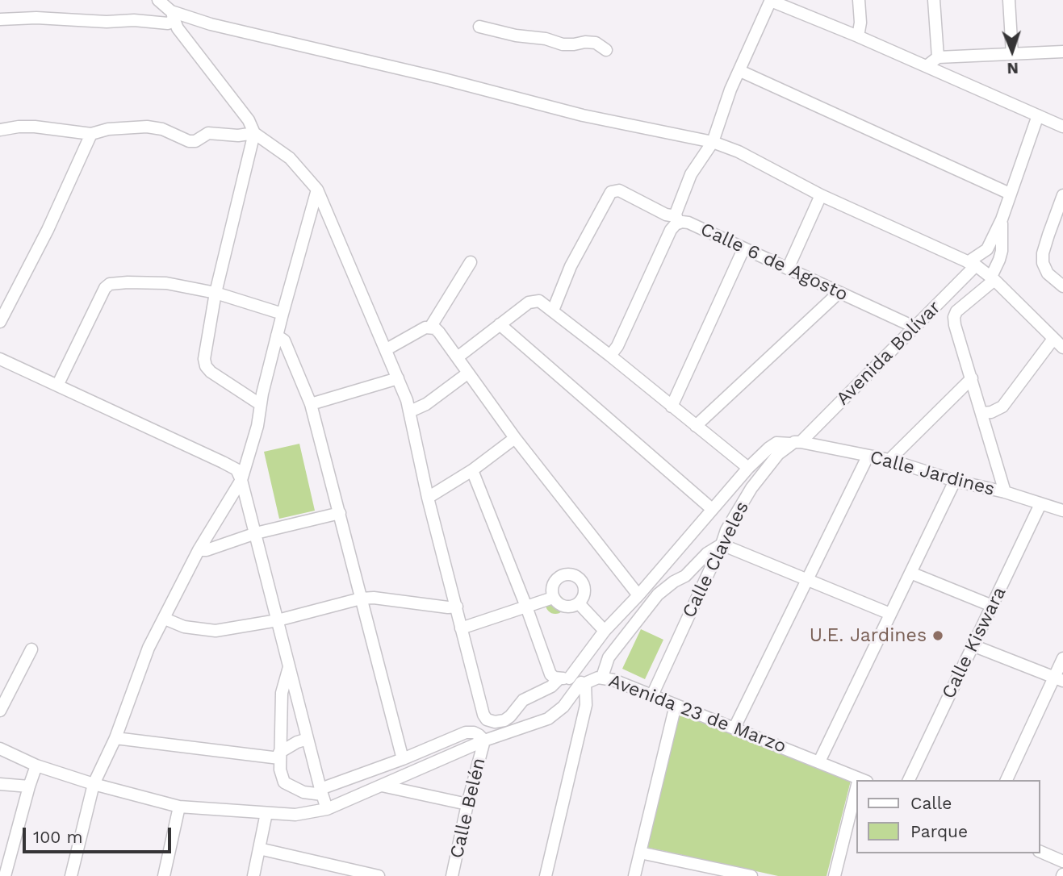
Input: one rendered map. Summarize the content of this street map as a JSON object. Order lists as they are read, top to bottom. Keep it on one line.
{"streets":{"street":["Calle 6 de Agosto","Avenida Bolívar","Calle Jardines","Calle Claveles","Calle Kiswara","Avenida 23 de Marzo","Calle Belén"]},"crossings":[["Calle 6 de Agosto","Avenida Bolívar"],["Avenida Bolívar","Calle Jardines"],["Avenida Bolívar","Calle Claveles"],["Calle Jardines","Calle Claveles"],["Calle Jardines","Calle Kiswara"],["Calle Claveles","Avenida 23 de Marzo"]],"places":["U.E. Jardines"],"legend":["Calle","Parque"],"scale_bar":"100 m","north":"bottom"}
